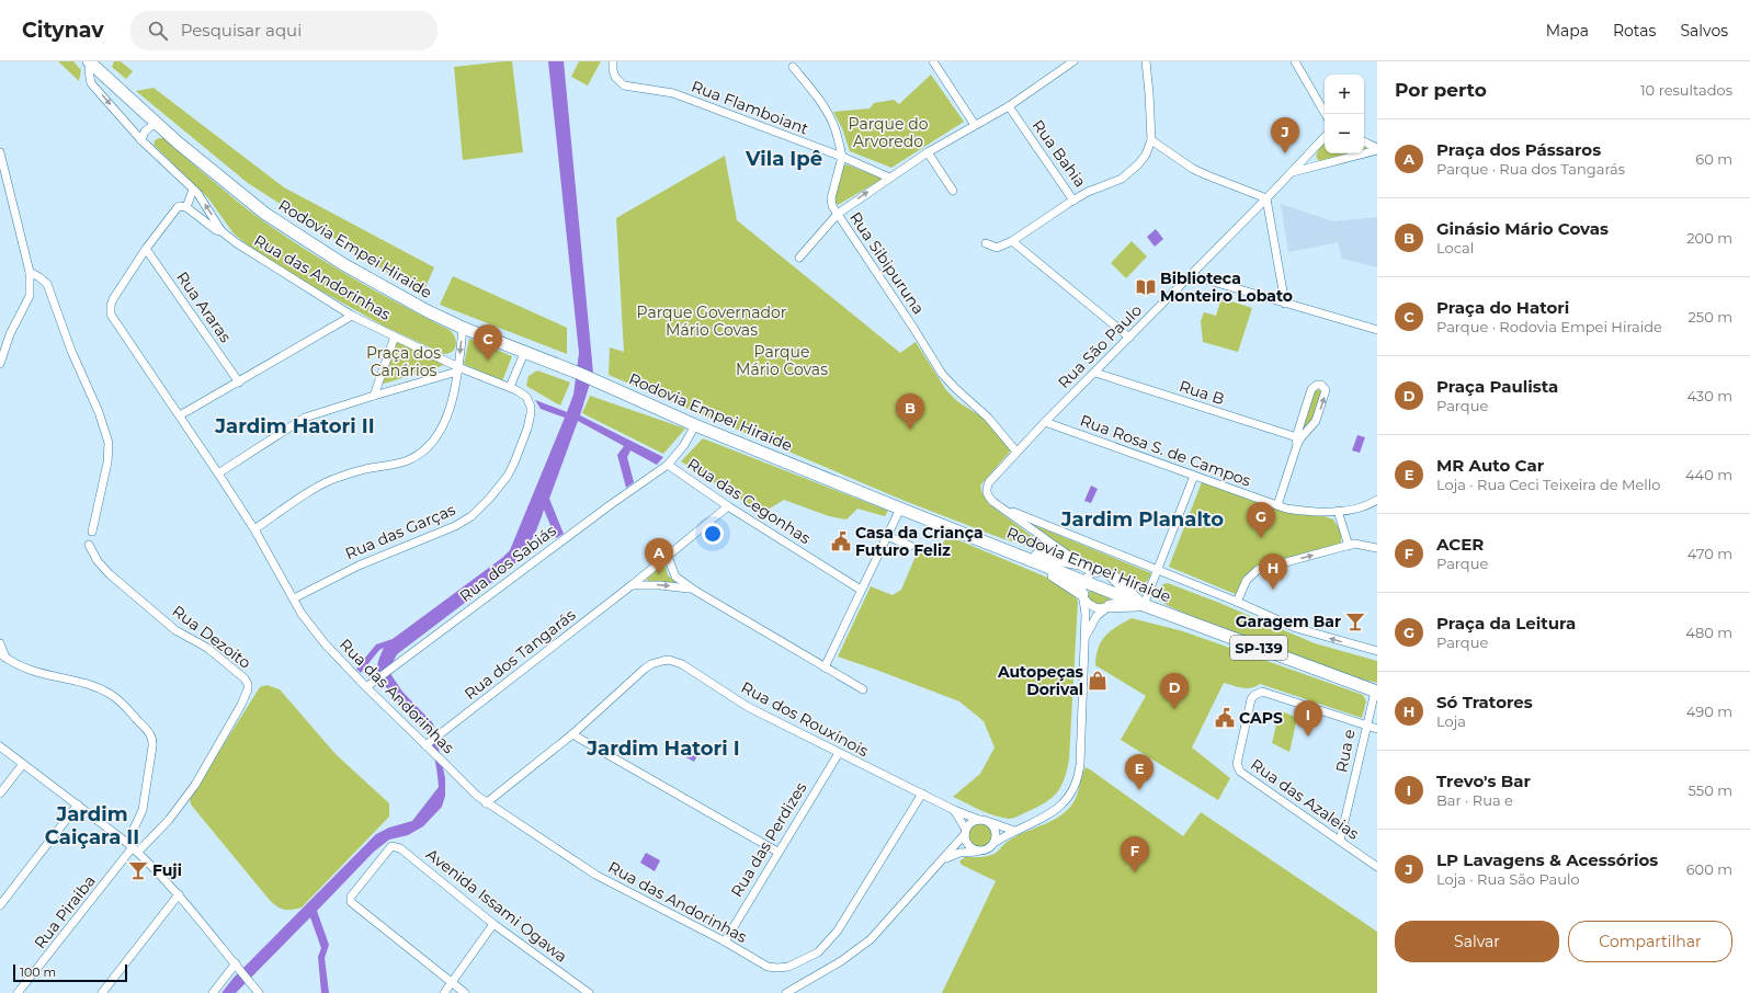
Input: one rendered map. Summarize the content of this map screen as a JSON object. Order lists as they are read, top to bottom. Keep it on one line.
{"streets":{"main road":["Rodovia Empei Hiraide","SP-139"],"street":["Rua Flamboiant","Rua Bahia","Rua Sibipuruna","Rua das Andorinhas","Rua Araras","Rua São Paulo","Rua B","Rua Rosa S. de Campos","Rua das Cegonhas","Rua das Garças","Rua dos Sabiás","Rua Dezoito","Rua dos Tangarás","Rua dos Rouxinois","Rua e","Rua das Azaleias","Rua das Perdizes","Avenida Issami Ogawa","Rua Piraiba"]},"crossings":[["Rua Flamboiant","Rua Sibipuruna"],["Rodovia Empei Hiraide","Rua dos Sabiás"],["Rua Sibipuruna","Rua São Paulo"],["Rua das Andorinhas","Rua Araras"],["Rua das Andorinhas","Rua das Garças"],["Rua das Andorinhas","Rua dos Sabiás"],["Rua das Andorinhas","Rua dos Tangarás"],["Rua das Andorinhas","Rua dos Rouxinois"],["Rua das Andorinhas","Rua das Perdizes"],["Rua São Paulo","Rua B"],["Rua São Paulo","Rua Rosa S. de Campos"],["Rua das Cegonhas","Rua dos Sabiás"],["Rua das Cegonhas","Rua dos Tangarás"],["Rua Dezoito","Rua Piraiba"],["Rua dos Rouxinois","Rua das Perdizes"],["Rua e","Rua das Azaleias"]],"districts":["Vila Ipê","Jardim Hatori II","Jardim Planalto","Jardim Hatori I","Jardim Caiçara II"],"parks":["Parque do Arvoredo","Parque Governador Mário Covas","Parque Mário Covas","Praça dos Canários"],"places":{"library":["Biblioteca Monteiro Lobato"],"public building":["Casa da Criança Futuro Feliz","CAPS"],"bar":["Garagem Bar","Fuji"],"shop":["Autopeças Dorival"]},"scale_bar":"100 m","page":{"header":"Citynav","search":"Pesquisar aqui","nav":["Mapa","Rotas","Salvos"],"heading":["Por perto","10 resultados"],"map_buttons":["+","−"],"pins":["J","C","B","G","A","H","D","I","E","F"],"list":[{"mark":"A","name":"Praça dos Pássaros","note":"Parque · Rua dos Tangarás","value":"60 m"},{"mark":"B","name":"Ginásio Mário Covas","note":"Local","value":"200 m"},{"mark":"C","name":"Praça do Hatori","note":"Parque · Rodovia Empei Hiraide","value":"250 m"},{"mark":"D","name":"Praça Paulista","note":"Parque","value":"430 m"},{"mark":"E","name":"MR Auto Car","note":"Loja · Rua Ceci Teixeira de Mello","value":"440 m"},{"mark":"F","name":"ACER","note":"Parque","value":"470 m"},{"mark":"G","name":"Praça da Leitura","note":"Parque","value":"480 m"},{"mark":"H","name":"Só Tratores","note":"Loja","value":"490 m"},{"mark":"I","name":"Trevo's Bar","note":"Bar · Rua e","value":"550 m"},{"mark":"J","name":"LP Lavagens & Acessórios","note":"Loja · Rua São Paulo","value":"600 m"}],"buttons":["Salvar","Compartilhar"],"scale":"100 m"}}
